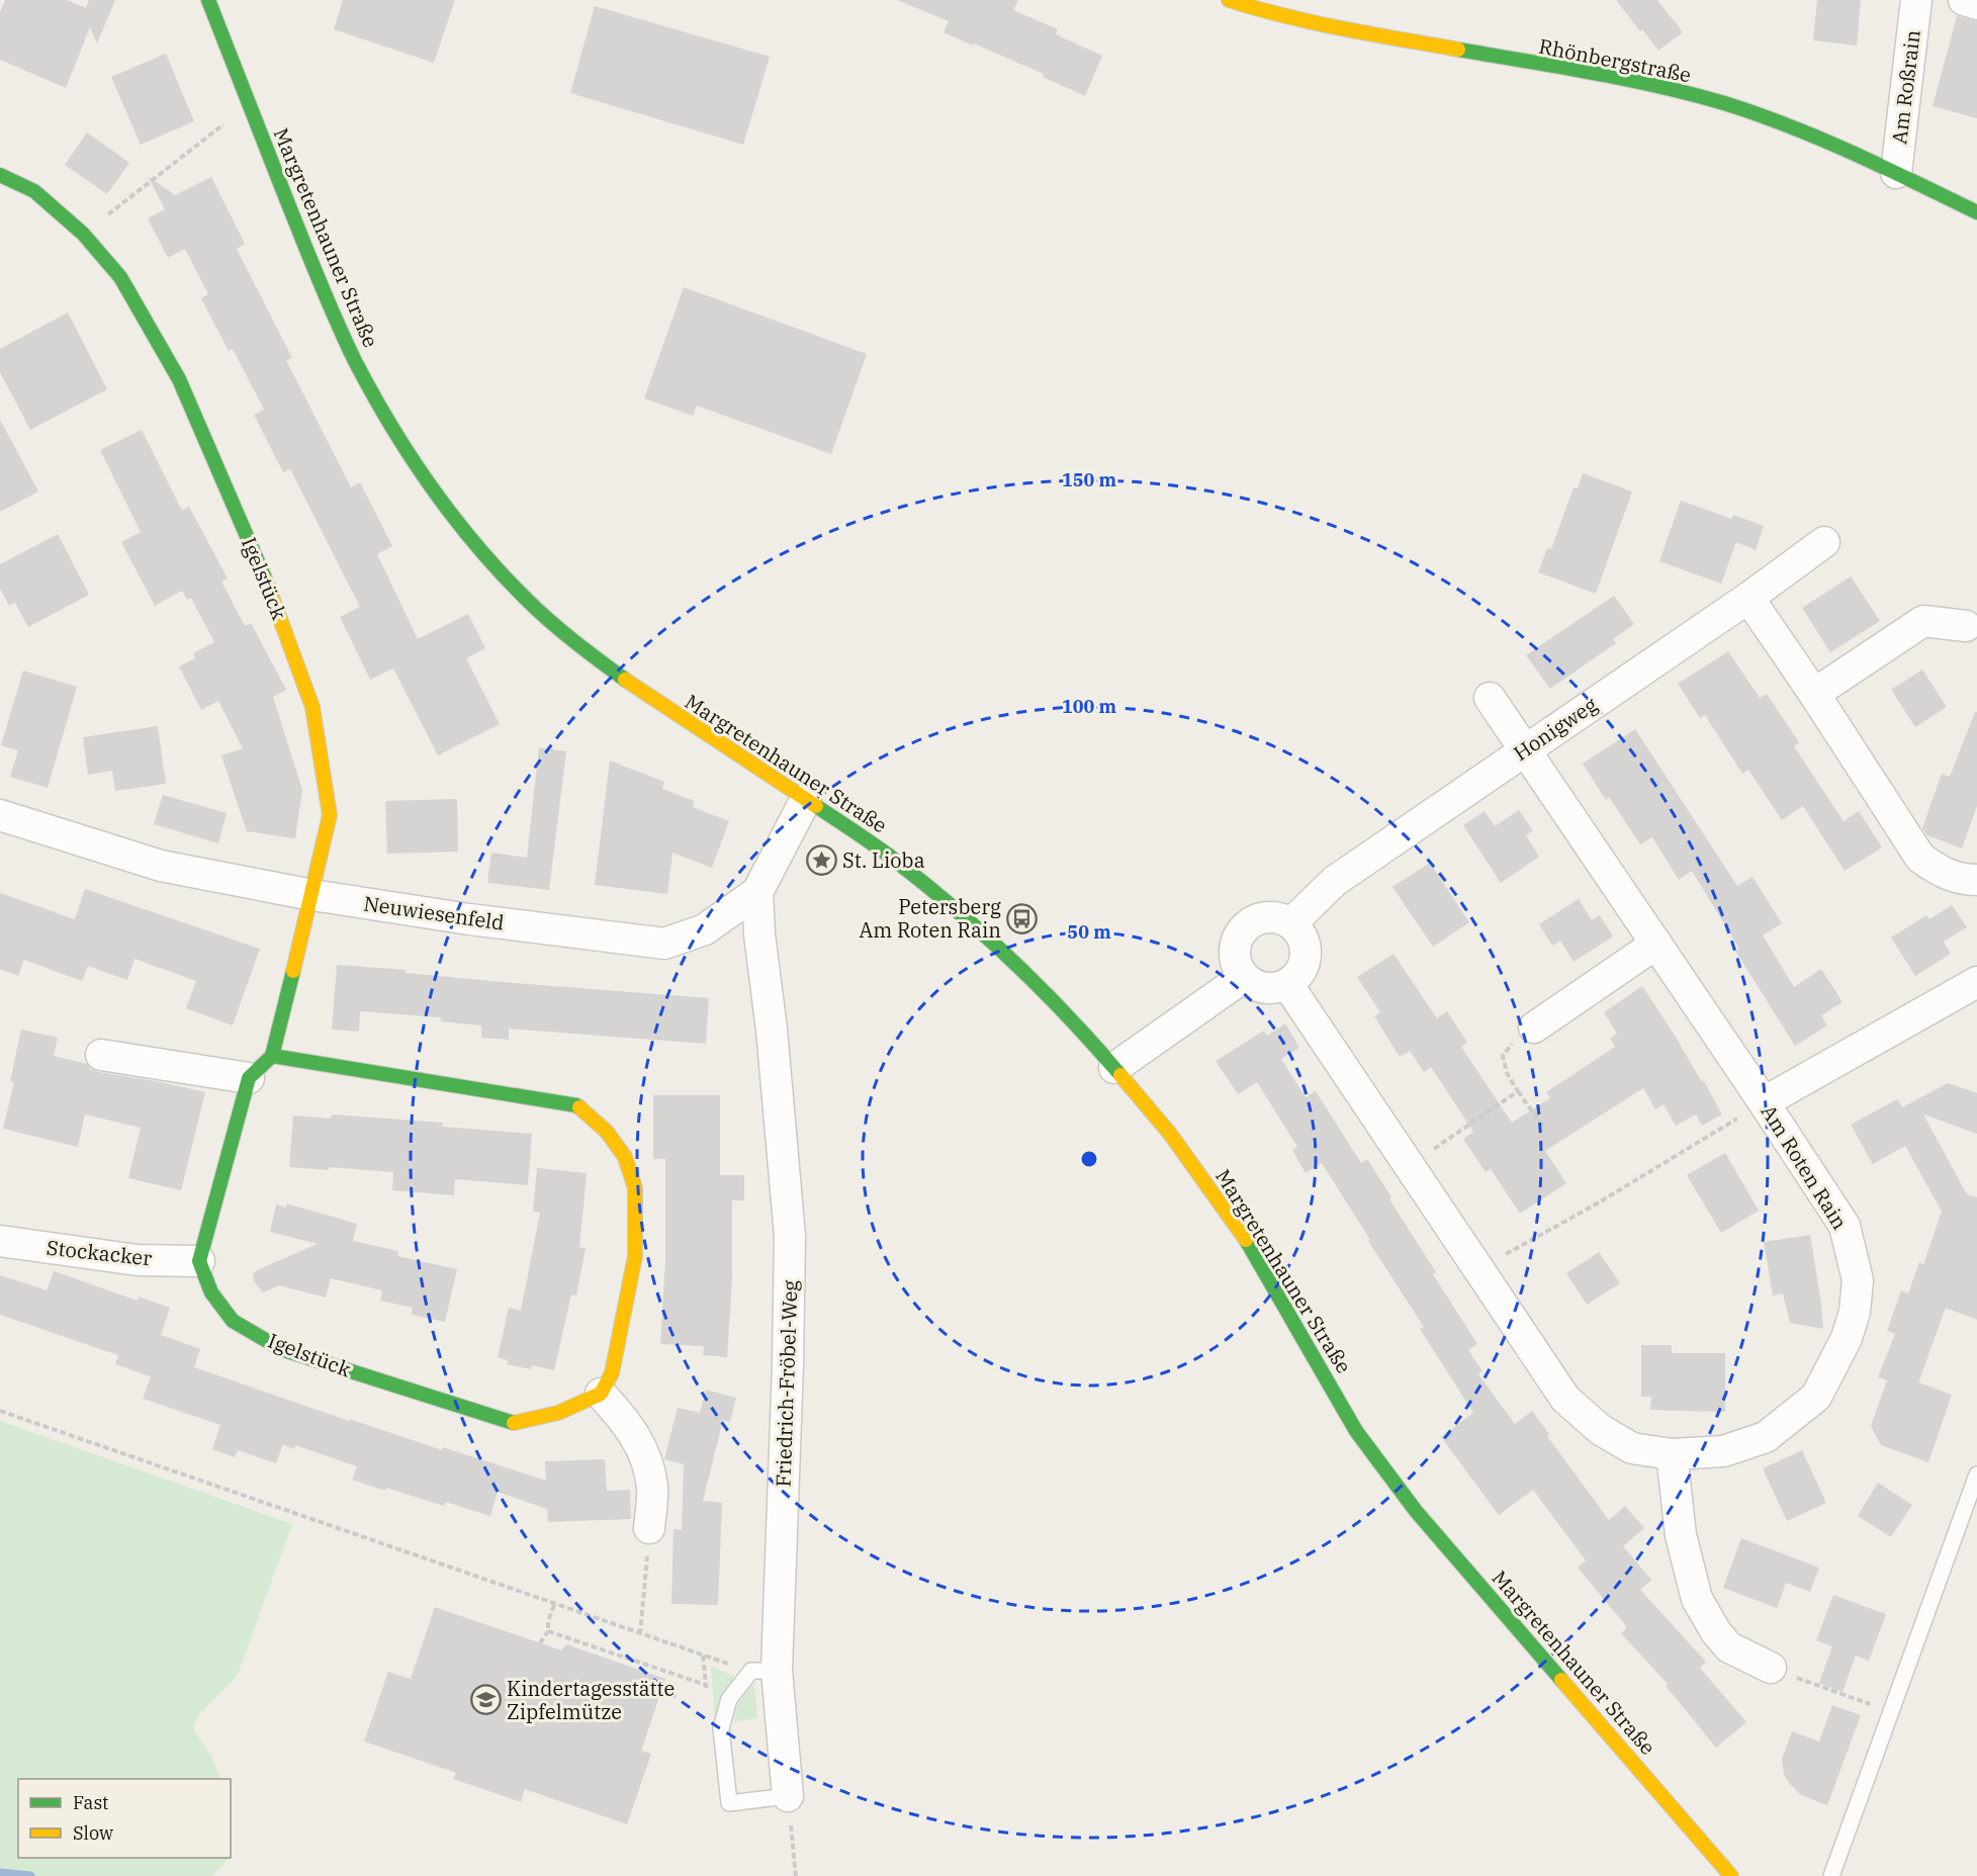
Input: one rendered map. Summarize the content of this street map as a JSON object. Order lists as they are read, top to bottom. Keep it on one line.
{"streets":{"street":["Rhönbergstraße","Am Roßrain","Margretenhauner Straße","Igelstück","Honigweg","Neuwiesenfeld","Am Roten Rain","Stockacker","Friedrich-Fröbel-Weg"]},"crossings":[["Rhönbergstraße","Am Roßrain"],["Margretenhauner Straße","Neuwiesenfeld"],["Igelstück","Neuwiesenfeld"],["Igelstück","Stockacker"],["Honigweg","Am Roten Rain"],["Neuwiesenfeld","Friedrich-Fröbel-Weg"]],"places":{"place":["St. Lioba"],"bus stop":["Petersberg Am Roten Rain"],"school or university":["Kindertagesstätte Zipfelmütze"]},"legend":["Fast","Slow"],"rings":["150 m","100 m","50 m"]}
